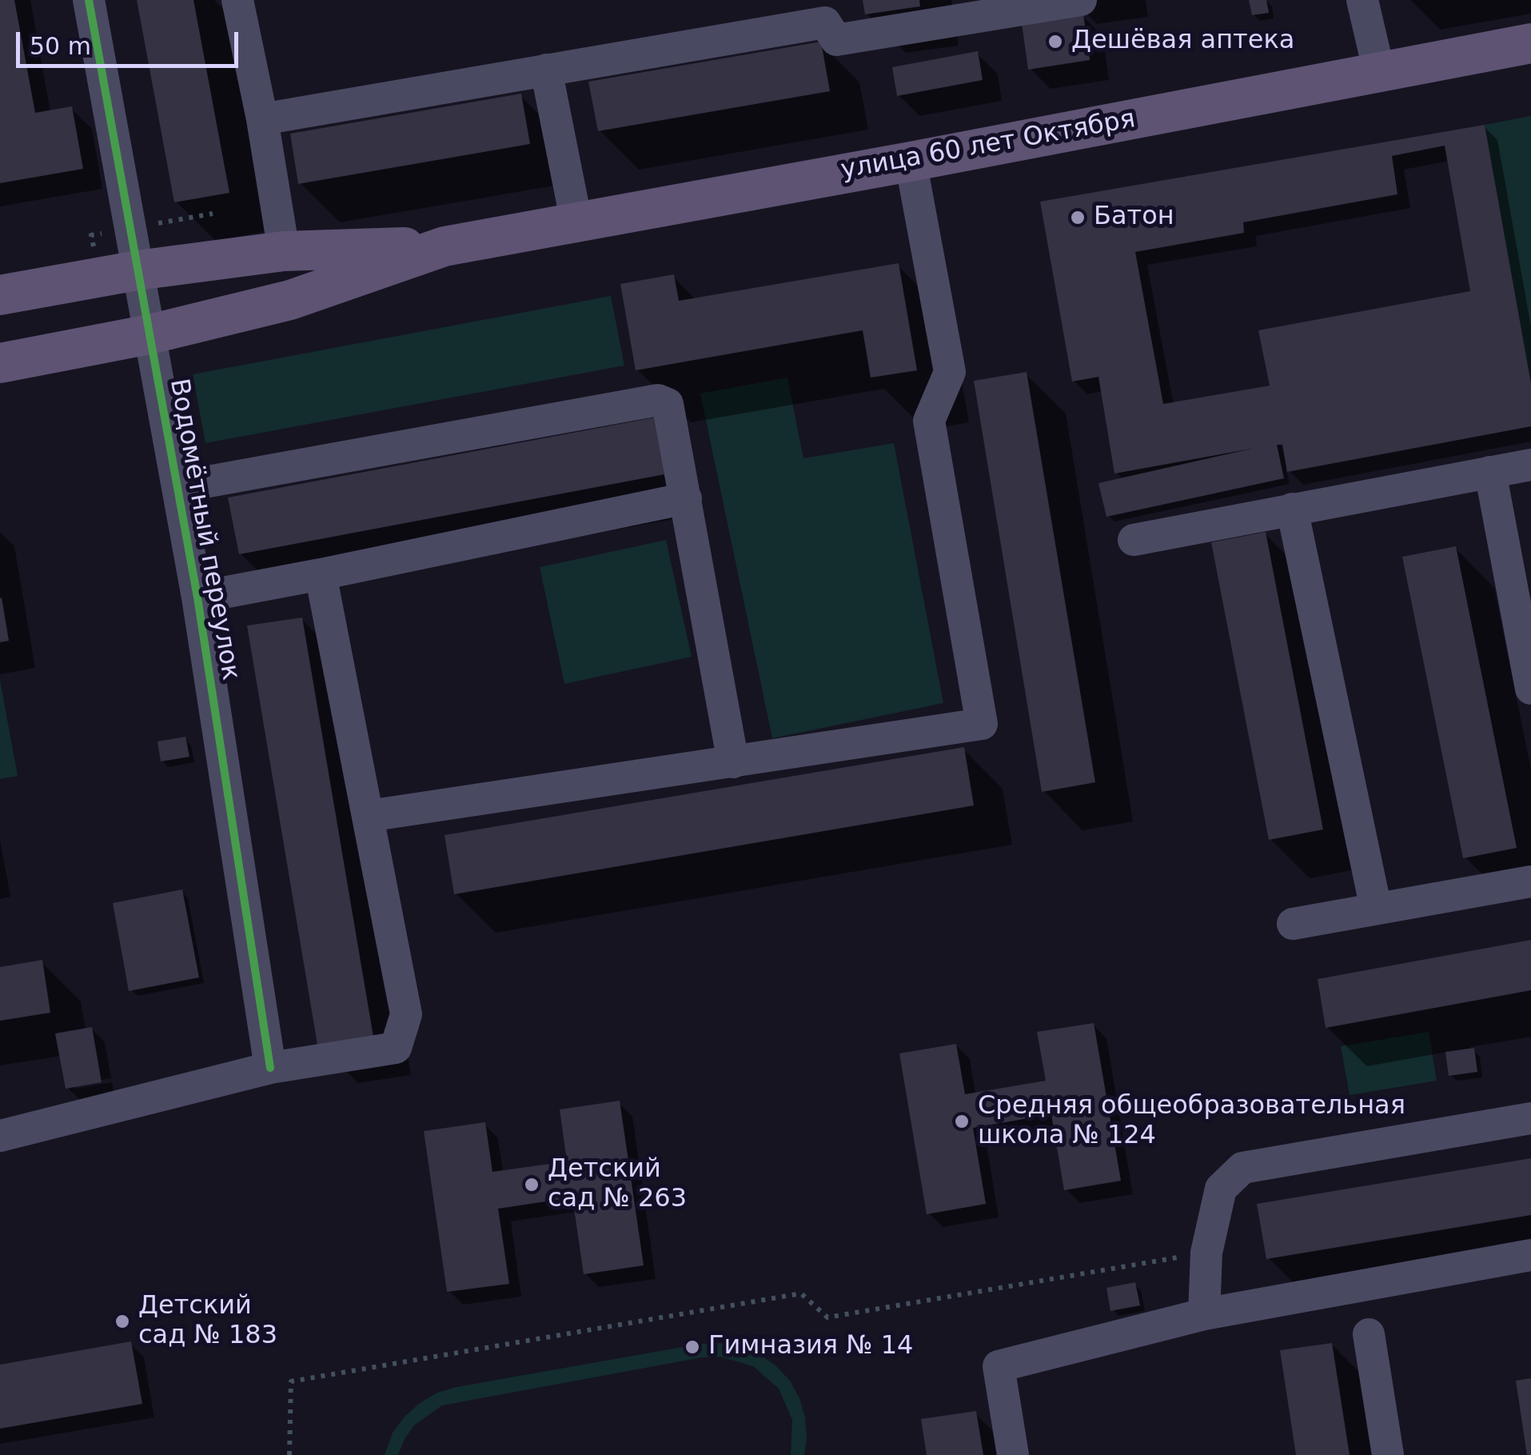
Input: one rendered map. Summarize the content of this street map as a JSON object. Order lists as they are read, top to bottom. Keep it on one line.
{"streets":{"main road":["улица 60 лет Октября"],"street":["Водомётный переулок"]},"crossings":[["улица 60 лет Октября","Водомётный переулок"]],"places":["Дешёвая аптека","Батон","Средняя общеобразовательная школа № 124","Детский сад № 263","Детский сад № 183","Гимназия № 14"],"scale_bar":"50 m"}
